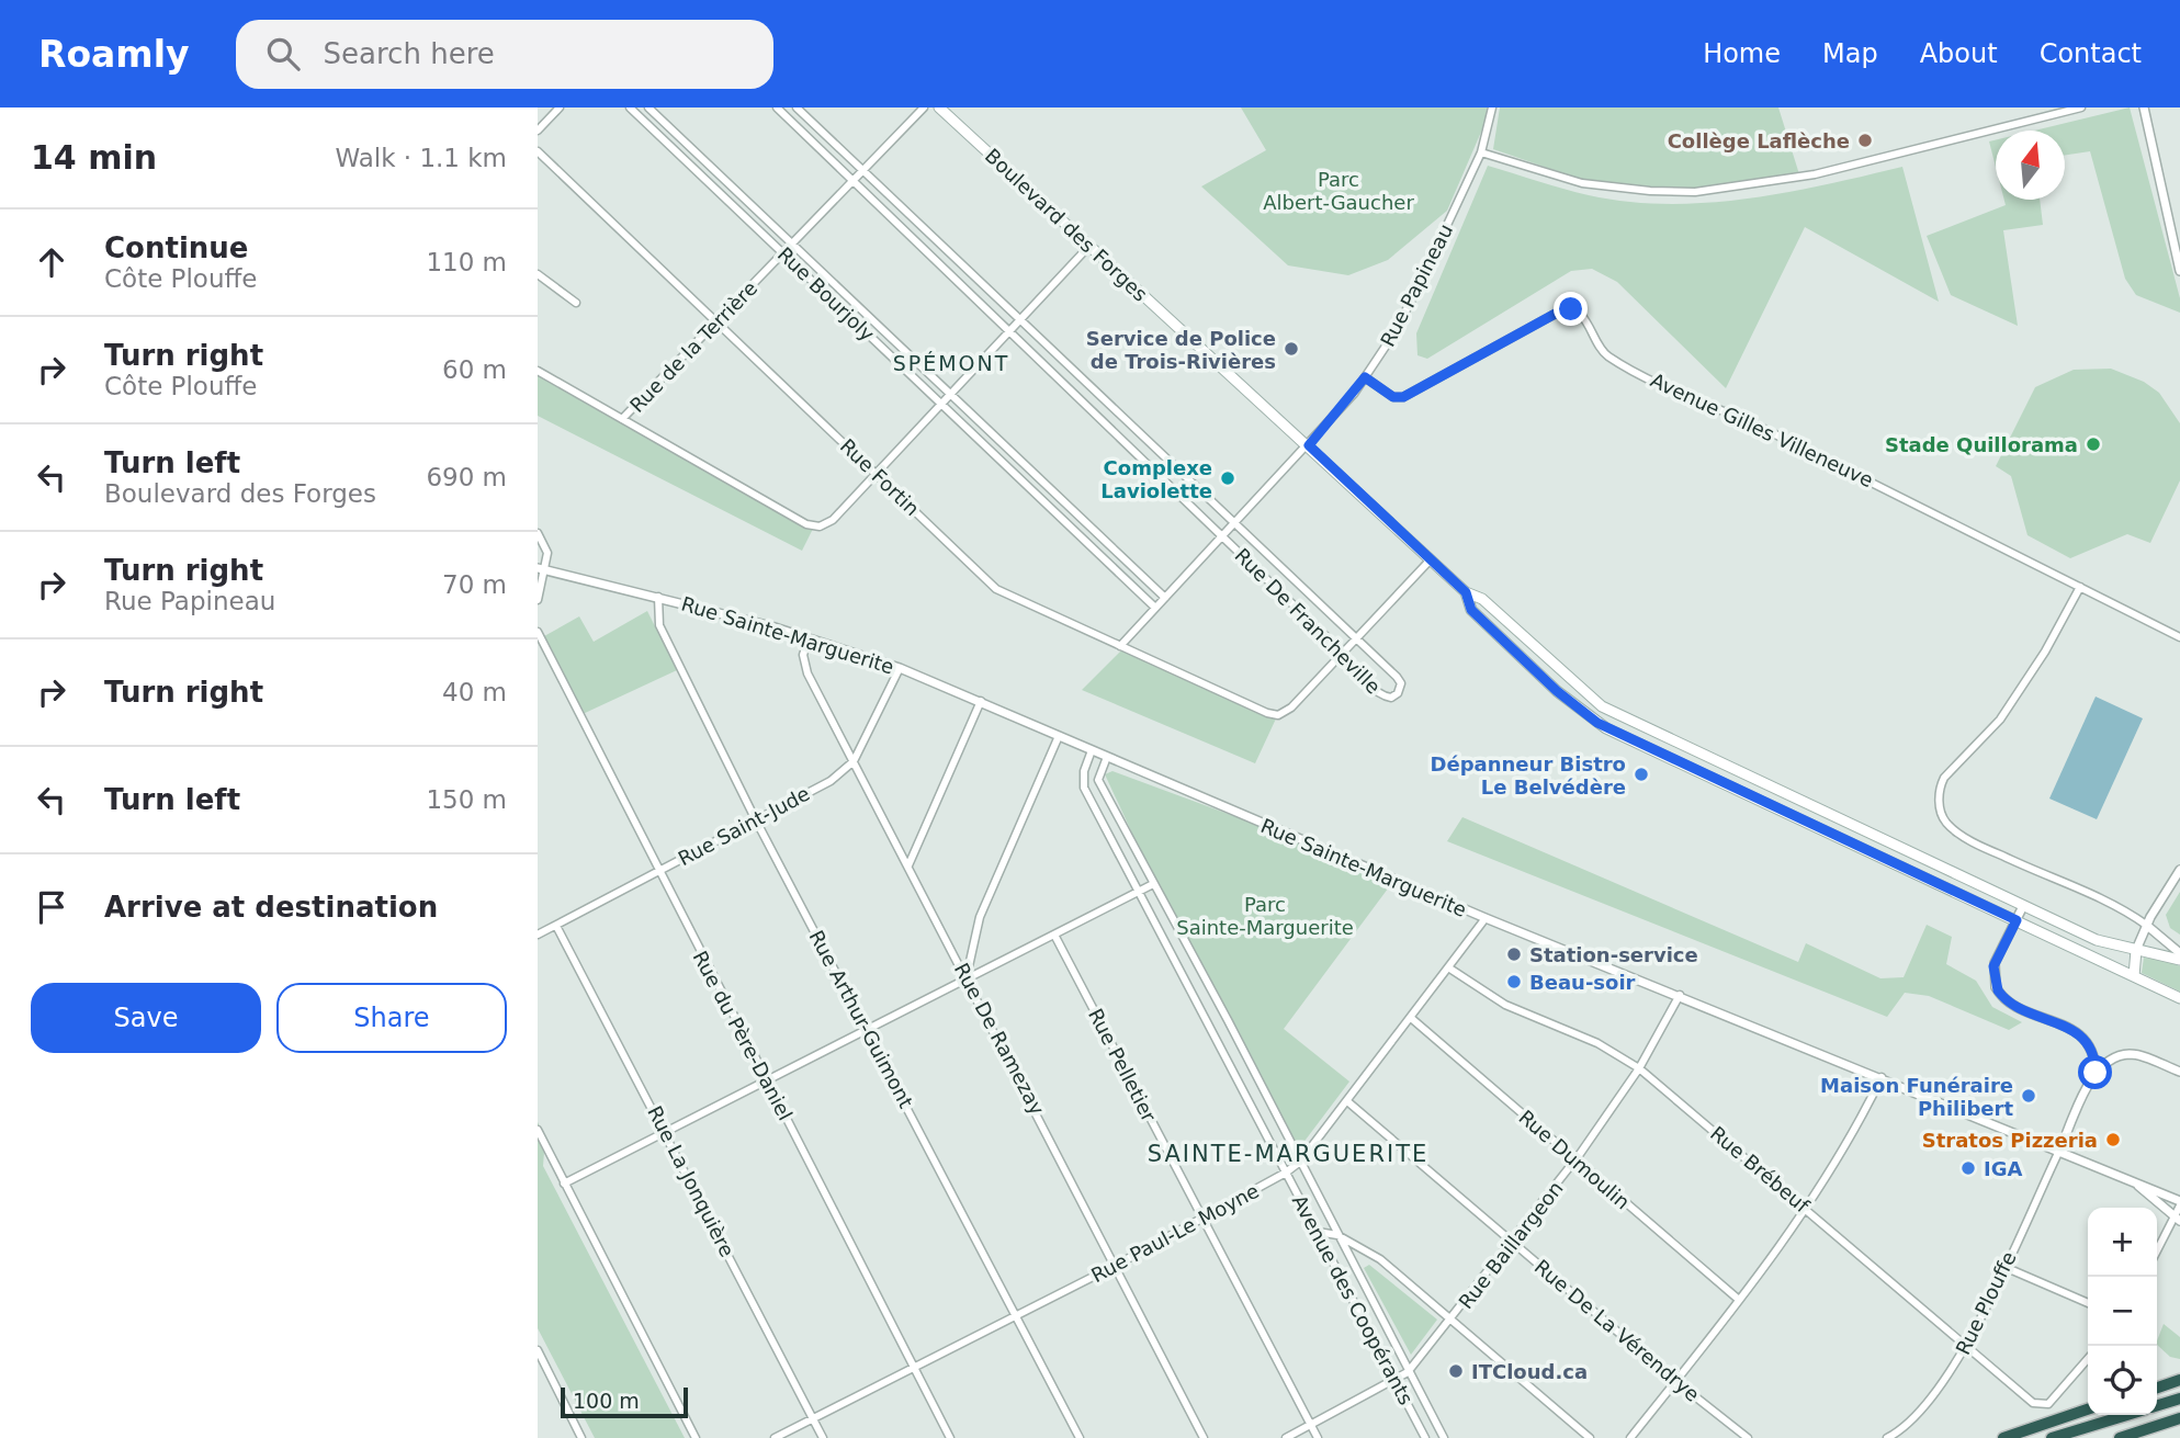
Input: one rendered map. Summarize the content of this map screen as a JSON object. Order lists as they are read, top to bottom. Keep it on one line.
{"streets":{"main road":["Boulevard des Forges"],"street":["Rue Papineau","Rue Bourjoly","Rue de la Terrière","Avenue Gilles Villeneuve","Rue Fortin","Rue De Francheville","Rue Sainte-Marguerite","Rue Saint-Jude","Rue Arthur-Guimont","Rue du Père-Daniel","Rue De Ramezay","Rue Pelletier","Rue Dumoulin","Rue Brébeuf","Rue La Jonquière","Rue Paul-Le Moyne","Rue Baillargeon","Avenue des Coopérants","Rue Plouffe","Rue De La Vérendrye"]},"crossings":[["Boulevard des Forges","Rue Papineau"],["Rue Papineau","Rue Bourjoly"],["Rue Papineau","Avenue Gilles Villeneuve"],["Rue Papineau","Rue Fortin"],["Rue Papineau","Rue De Francheville"],["Rue Bourjoly","Rue de la Terrière"],["Rue de la Terrière","Rue Fortin"],["Rue de la Terrière","Rue De Francheville"],["Rue Fortin","Rue De Francheville"],["Rue Sainte-Marguerite","Rue Saint-Jude"],["Rue Sainte-Marguerite","Rue Arthur-Guimont"],["Rue Sainte-Marguerite","Rue De Ramezay"],["Rue Sainte-Marguerite","Rue Paul-Le Moyne"],["Rue Sainte-Marguerite","Rue Baillargeon"],["Rue Sainte-Marguerite","Avenue des Coopérants"],["Rue Sainte-Marguerite","Rue Plouffe"],["Rue Saint-Jude","Rue Arthur-Guimont"],["Rue Saint-Jude","Rue du Père-Daniel"],["Rue Saint-Jude","Rue De Ramezay"],["Rue Saint-Jude","Rue La Jonquière"],["Rue Arthur-Guimont","Rue Paul-Le Moyne"],["Rue du Père-Daniel","Rue Paul-Le Moyne"],["Rue De Ramezay","Rue Paul-Le Moyne"],["Rue Pelletier","Rue Paul-Le Moyne"],["Rue Pelletier","Rue Baillargeon"],["Rue Dumoulin","Rue Paul-Le Moyne"],["Rue Dumoulin","Rue Baillargeon"],["Rue Brébeuf","Rue Paul-Le Moyne"],["Rue Brébeuf","Rue Baillargeon"],["Rue Brébeuf","Rue Plouffe"],["Rue La Jonquière","Rue Paul-Le Moyne"],["Rue Paul-Le Moyne","Avenue des Coopérants"],["Rue Paul-Le Moyne","Rue De La Vérendrye"],["Rue Baillargeon","Avenue des Coopérants"],["Rue Baillargeon","Rue De La Vérendrye"]],"districts":["SPÉMONT","SAINTE-MARGUERITE"],"parks":["Parc Albert-Gaucher","Parc Sainte-Marguerite"],"places":["Collège Laflèche","Service de Police de Trois-Rivières","Stade Quillorama","Complexe Laviolette","Dépanneur Bistro Le Belvédère","Station-service","Beau-soir","Maison Funéraire Philibert","Stratos Pizzeria","IGA","ITCloud.ca"],"scale_bar":"100 m","north":"top","page":{"header":"Roamly","search":"Search here","nav":["Home","Map","About","Contact"],"heading":["14 min","Walk · 1.1 km"],"list":[["Continue","Côte Plouffe","110 m"],["Turn right","Côte Plouffe","60 m"],["Turn left","Boulevard des Forges","690 m"],["Turn right","Rue Papineau","70 m"],["Turn right","40 m"],["Turn left","150 m"],"Arrive at destination"],"buttons":["Save","Share"],"map_buttons":["+","−"],"scale":"100 m"}}
